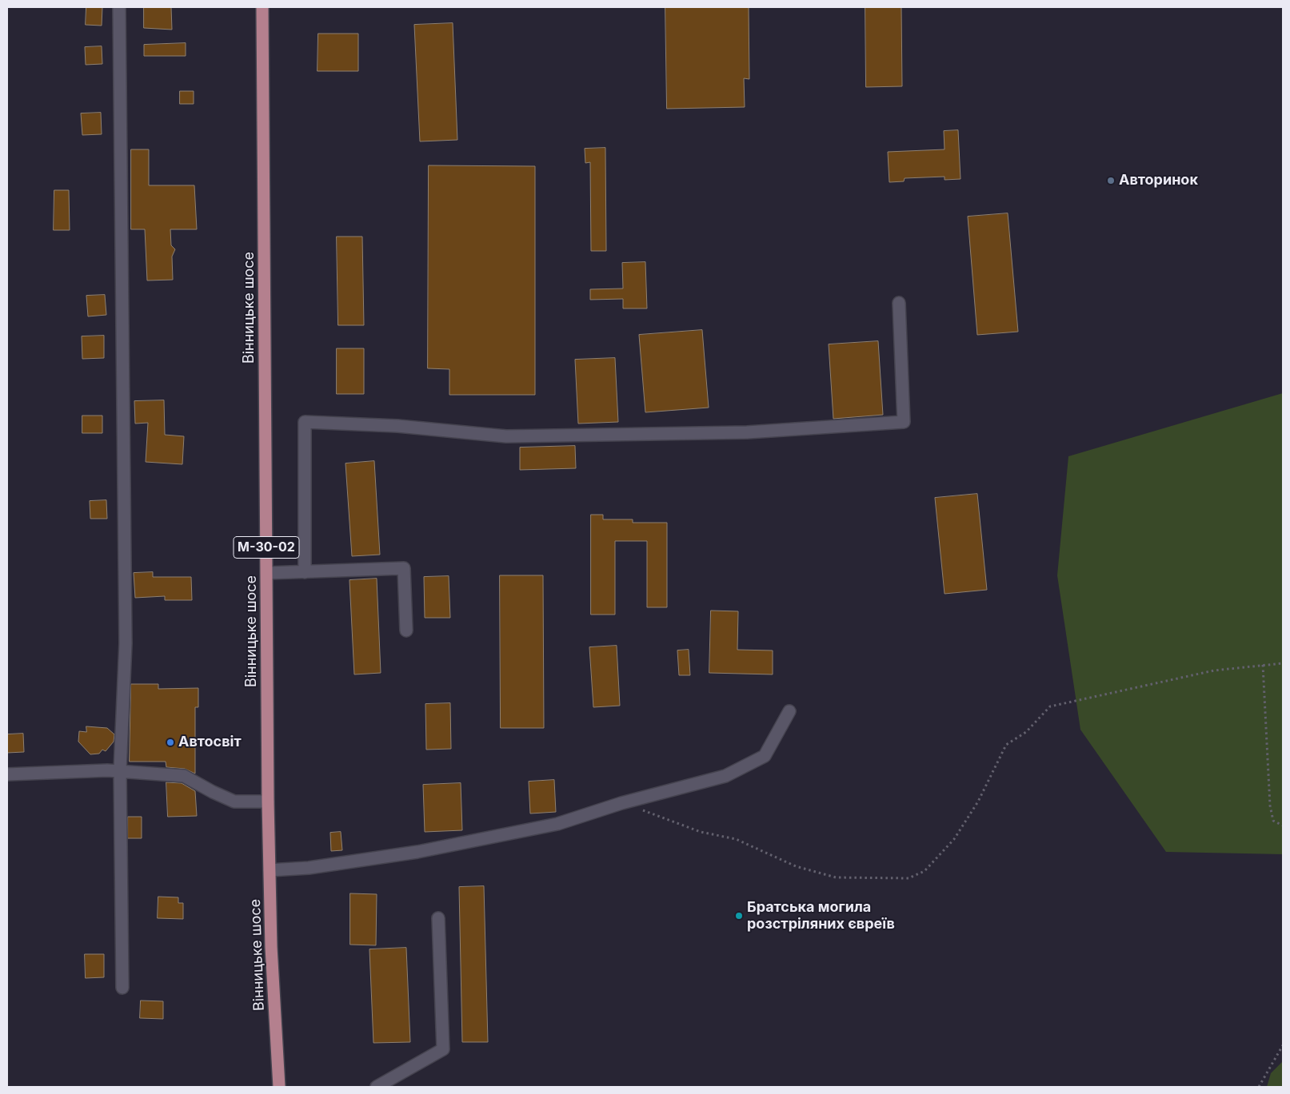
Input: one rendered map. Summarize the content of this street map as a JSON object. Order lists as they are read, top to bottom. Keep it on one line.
{"streets":{"main road":["Вінницьке шосе","М-30-02"]},"places":["Авторинок","Автосвіт","Братська могила розстріляних євреїв"]}
